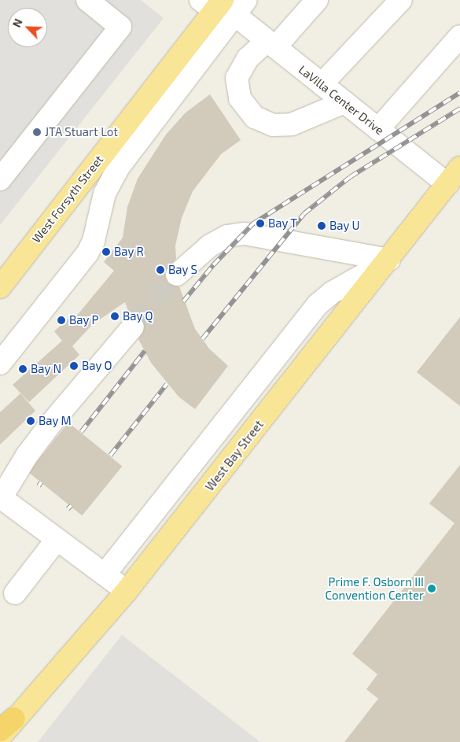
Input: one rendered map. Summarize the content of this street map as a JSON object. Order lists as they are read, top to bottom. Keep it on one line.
{"streets":{"main road":["West Forsyth Street","West Bay Street"],"street":["LaVilla Center Drive"]},"crossings":[["LaVilla Center Drive","West Forsyth Street"],["LaVilla Center Drive","West Bay Street"]],"places":["JTA Stuart Lot","Bay T","Bay U","Bay R","Bay S","Bay Q","Bay P","Bay O","Bay N","Bay M","Prime F. Osborn III Convention Center"],"north":"top left"}
